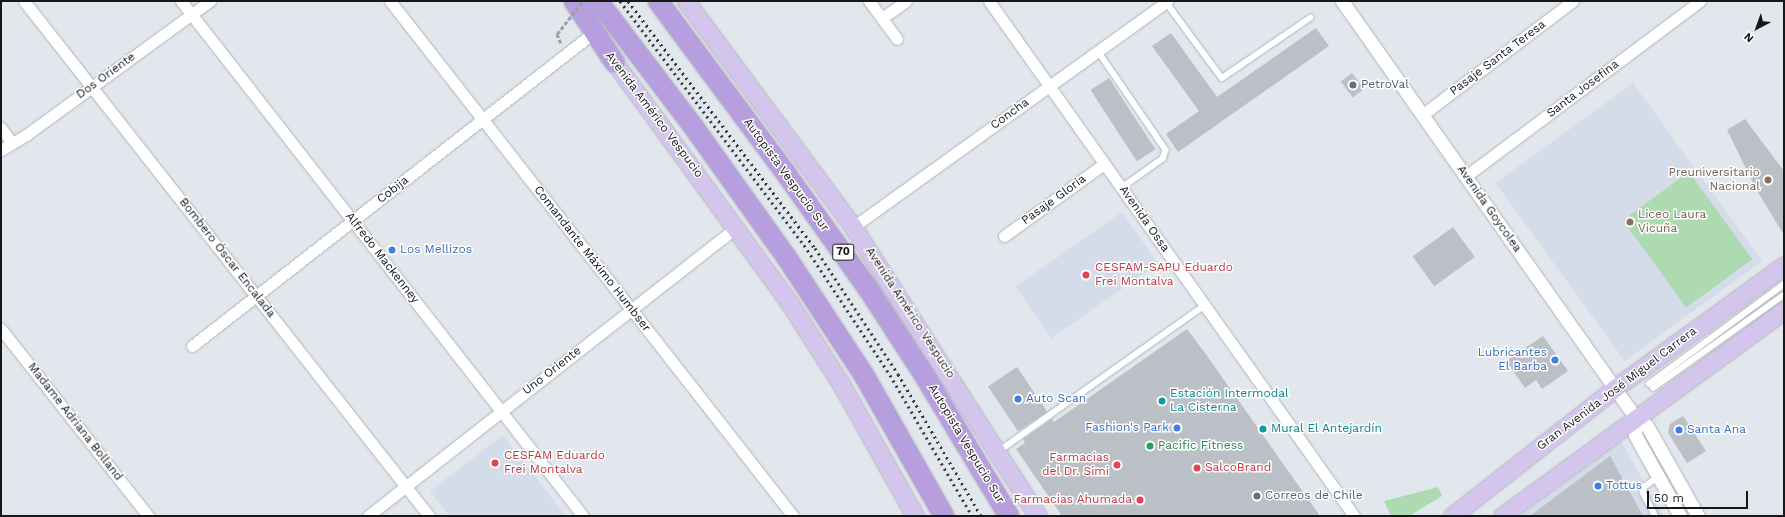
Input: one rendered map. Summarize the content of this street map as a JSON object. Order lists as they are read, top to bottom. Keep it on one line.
{"streets":{"highway":["Autopista Vespucio Sur","70"],"main road":["Avenida Américo Vespucio","Gran Avenida José Miguel Carrera"],"street":["Pasaje Santa Teresa","Dos Oriente","Santa Josefina","Concha","Cobija","Pasaje Gloria","Avenida Goycolea","Avenida Ossa","Bombero Óscar Encalada","Alfredo Mackenney","Comandante Máximo Humbser","Uno Oriente","Madame Adriana Bolland"]},"crossings":[["Pasaje Santa Teresa","Avenida Goycolea"],["Dos Oriente","Bombero Óscar Encalada"],["Dos Oriente","Alfredo Mackenney"],["Santa Josefina","Avenida Goycolea"],["Concha","Avenida Américo Vespucio"],["Concha","Avenida Ossa"],["Avenida Américo Vespucio","Cobija"],["Avenida Américo Vespucio","Uno Oriente"],["Cobija","Bombero Óscar Encalada"],["Cobija","Alfredo Mackenney"],["Cobija","Comandante Máximo Humbser"],["Pasaje Gloria","Avenida Ossa"],["Avenida Goycolea","Gran Avenida José Miguel Carrera"],["Bombero Óscar Encalada","Uno Oriente"],["Alfredo Mackenney","Uno Oriente"],["Comandante Máximo Humbser","Uno Oriente"]],"places":["PetroVal","Preuniversitario Nacional","Liceo Laura Vicuña","Los Mellizos","CESFAM-SAPU Eduardo Frei Montalva","Lubricantes El Barba","Auto Scan","Estación Intermodal La Cisterna","Fashion's Park","Mural El Antejardín","Santa Ana","Pacific Fitness","CESFAM Eduardo Frei Montalva","Farmacias del Dr. Simi","SalcoBrand","Tottus","Correos de Chile","Farmacias Ahumada"],"scale_bar":"50 m","north":"bottom left"}
